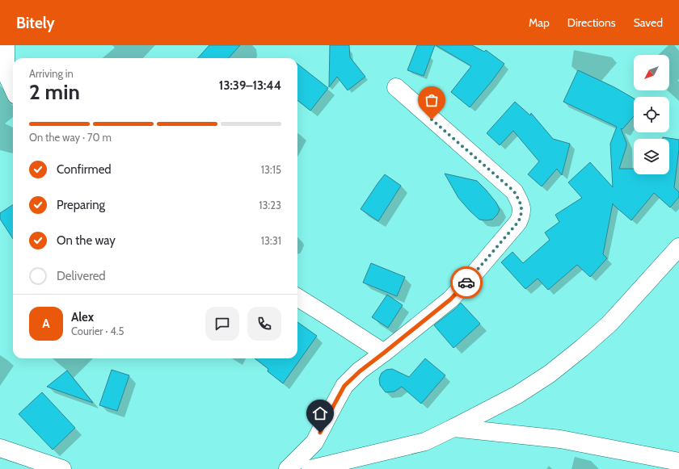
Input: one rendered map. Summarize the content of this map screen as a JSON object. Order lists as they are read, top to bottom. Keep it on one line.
{"north":"bottom left","page":{"header":"Bitely","nav":["Map","Directions","Saved"],"heading":["2 min","Arriving in","13:39–13:44"],"panel":["Alex","Courier · 4.5"],"bar":"On the way · 70 m","list":[["Confirmed","13:15"],["Preparing","13:23"],["On the way","13:31"],"Delivered"],"round":"A"}}
